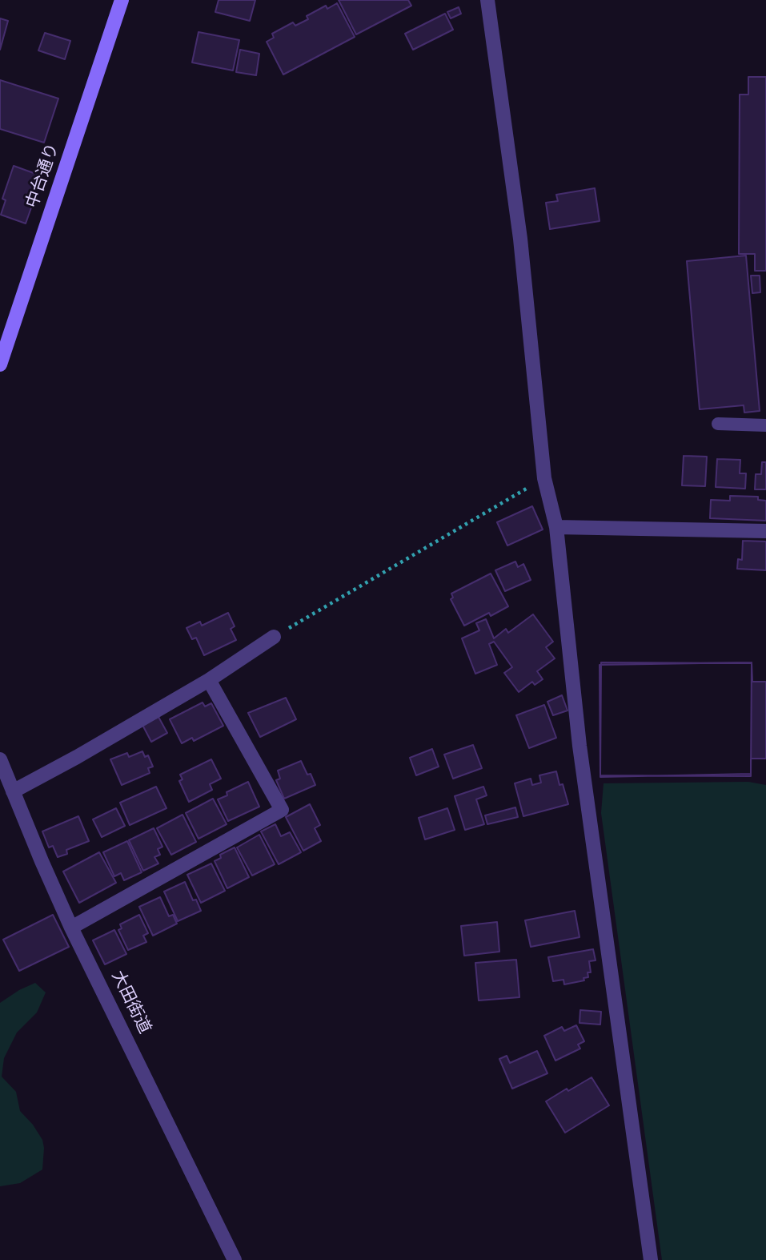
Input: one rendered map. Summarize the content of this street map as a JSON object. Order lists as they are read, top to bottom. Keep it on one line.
{"streets":{"street":["中台通り","大田街道"]}}
